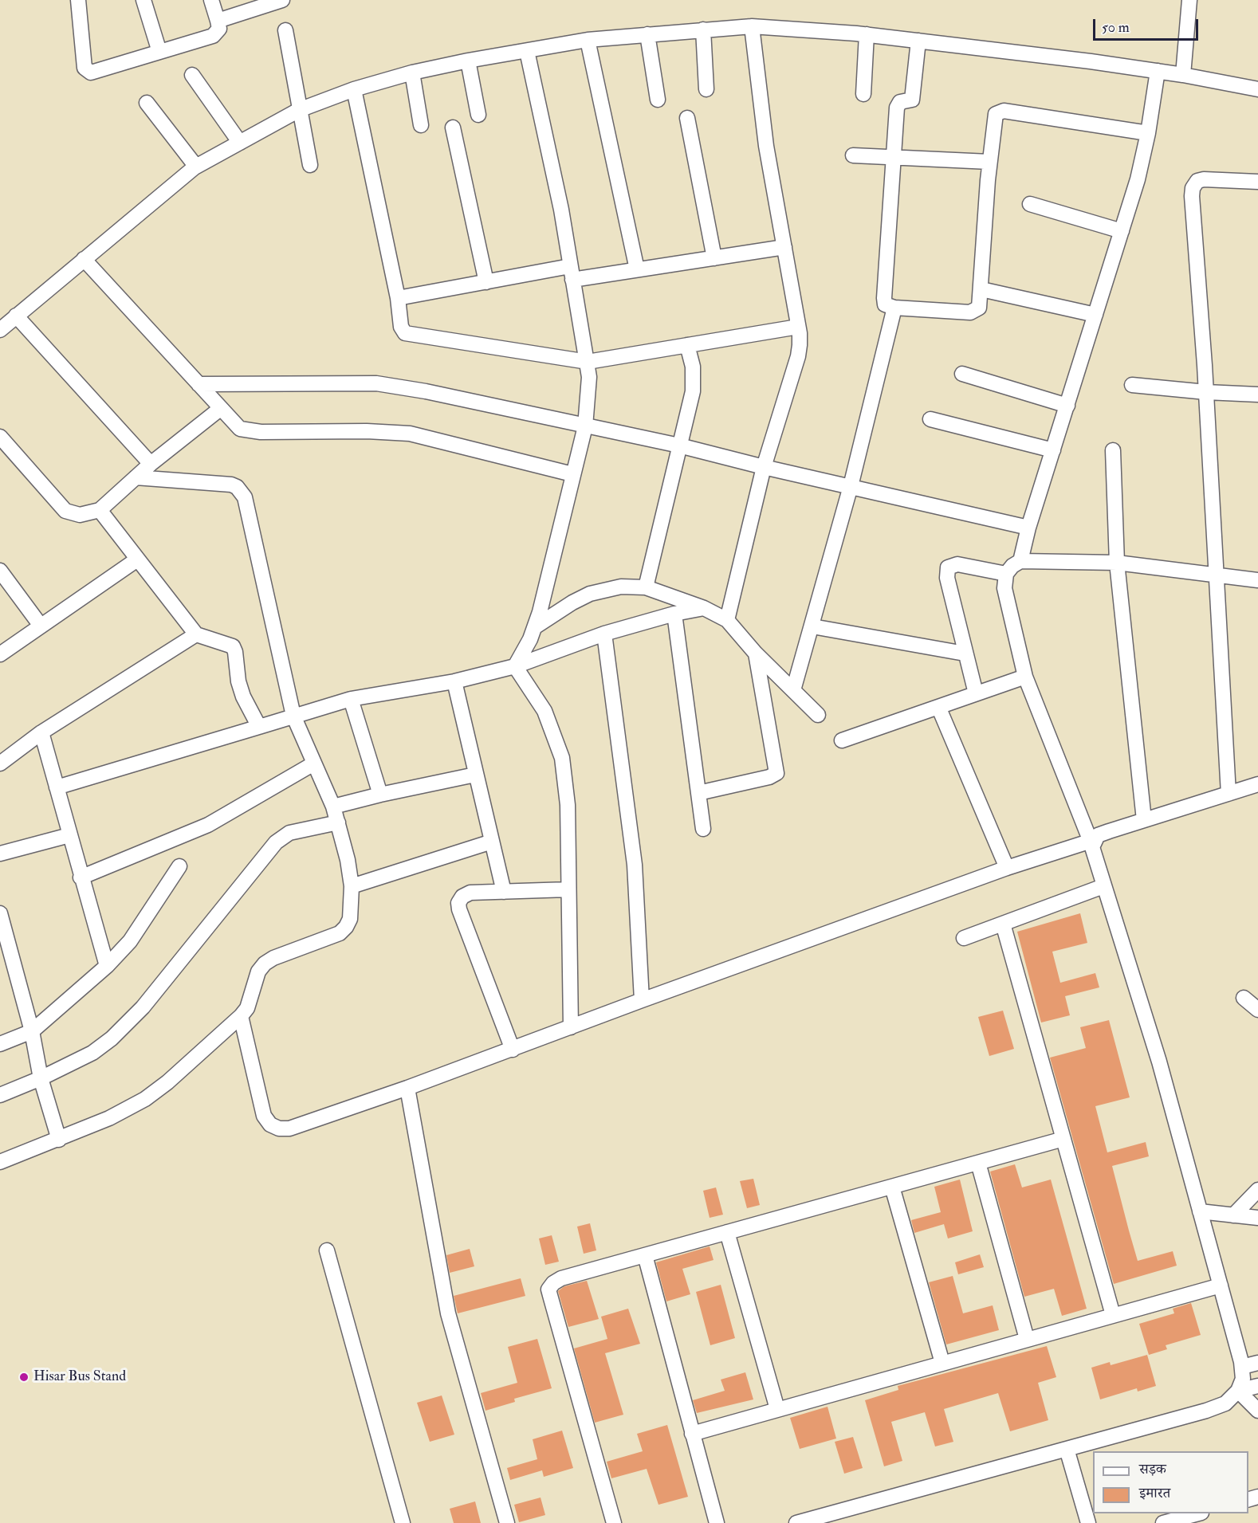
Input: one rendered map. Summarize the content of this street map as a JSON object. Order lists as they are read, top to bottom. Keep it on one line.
{"places":["Hisar Bus Stand"],"legend":["सड़क","इमारत"],"scale_bar":"50 m"}
